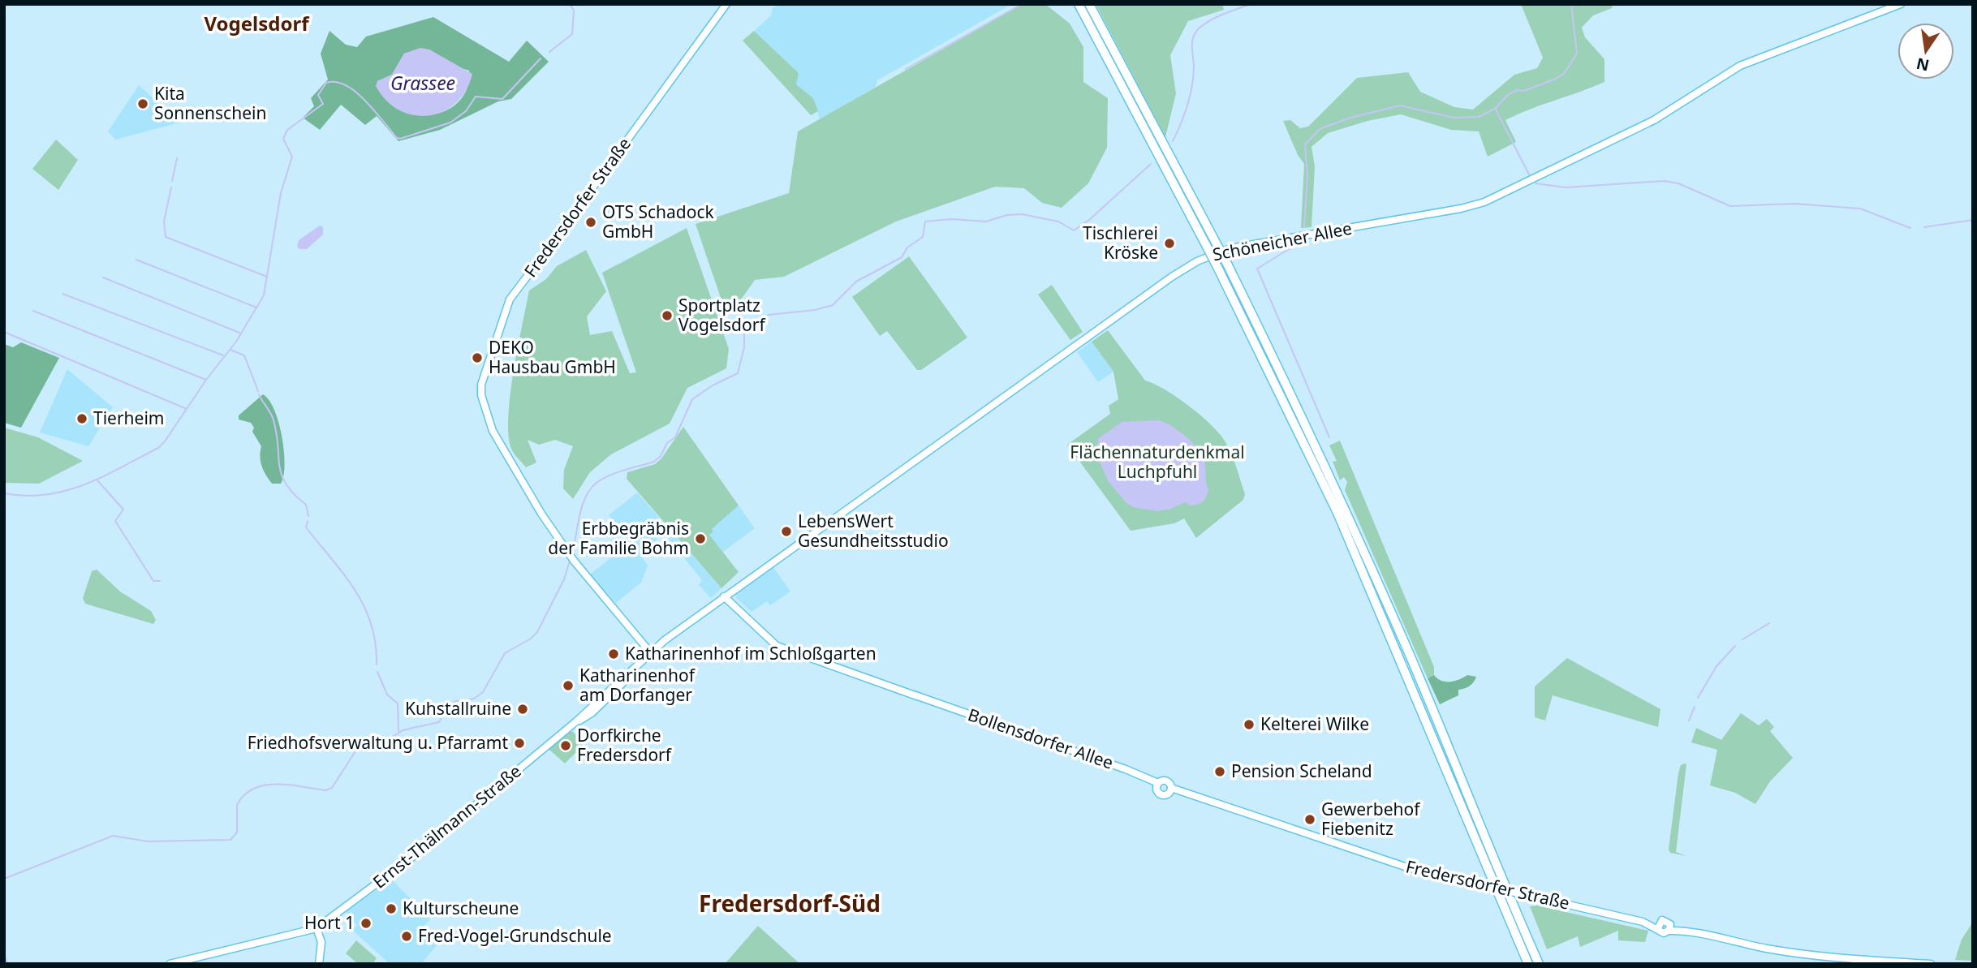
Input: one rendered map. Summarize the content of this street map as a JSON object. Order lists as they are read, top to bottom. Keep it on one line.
{"streets":{"street":["Fredersdorfer Straße","Schöneicher Allee","Bollensdorfer Allee","Ernst-Thälmann-Straße"]},"crossings":[["Fredersdorfer Straße","Bollensdorfer Allee"],["Fredersdorfer Straße","Ernst-Thälmann-Straße"],["Schöneicher Allee","Bollensdorfer Allee"],["Schöneicher Allee","Ernst-Thälmann-Straße"],["Bollensdorfer Allee","Ernst-Thälmann-Straße"]],"districts":["Vogelsdorf","Fredersdorf-Süd"],"water":["Grassee"],"parks":["Flächennaturdenkmal Luchpfuhl"],"places":["Kita Sonnenschein","OTS Schadock GmbH","Tischlerei Kröske","Sportplatz Vogelsdorf","DEKO Hausbau GmbH","Tierheim","LebensWert Gesundheitsstudio","Erbbegräbnis der Familie Bohm","Katharinenhof im Schloßgarten","Katharinenhof am Dorfanger","Kuhstallruine","Kelterei Wilke","Friedhofsverwaltung u. Pfarramt","Dorfkirche Fredersdorf","Pension Scheland","Gewerbehof Fiebenitz","Kulturscheune","Hort 1","Fred-Vogel-Grundschule"],"north":"bottom"}
